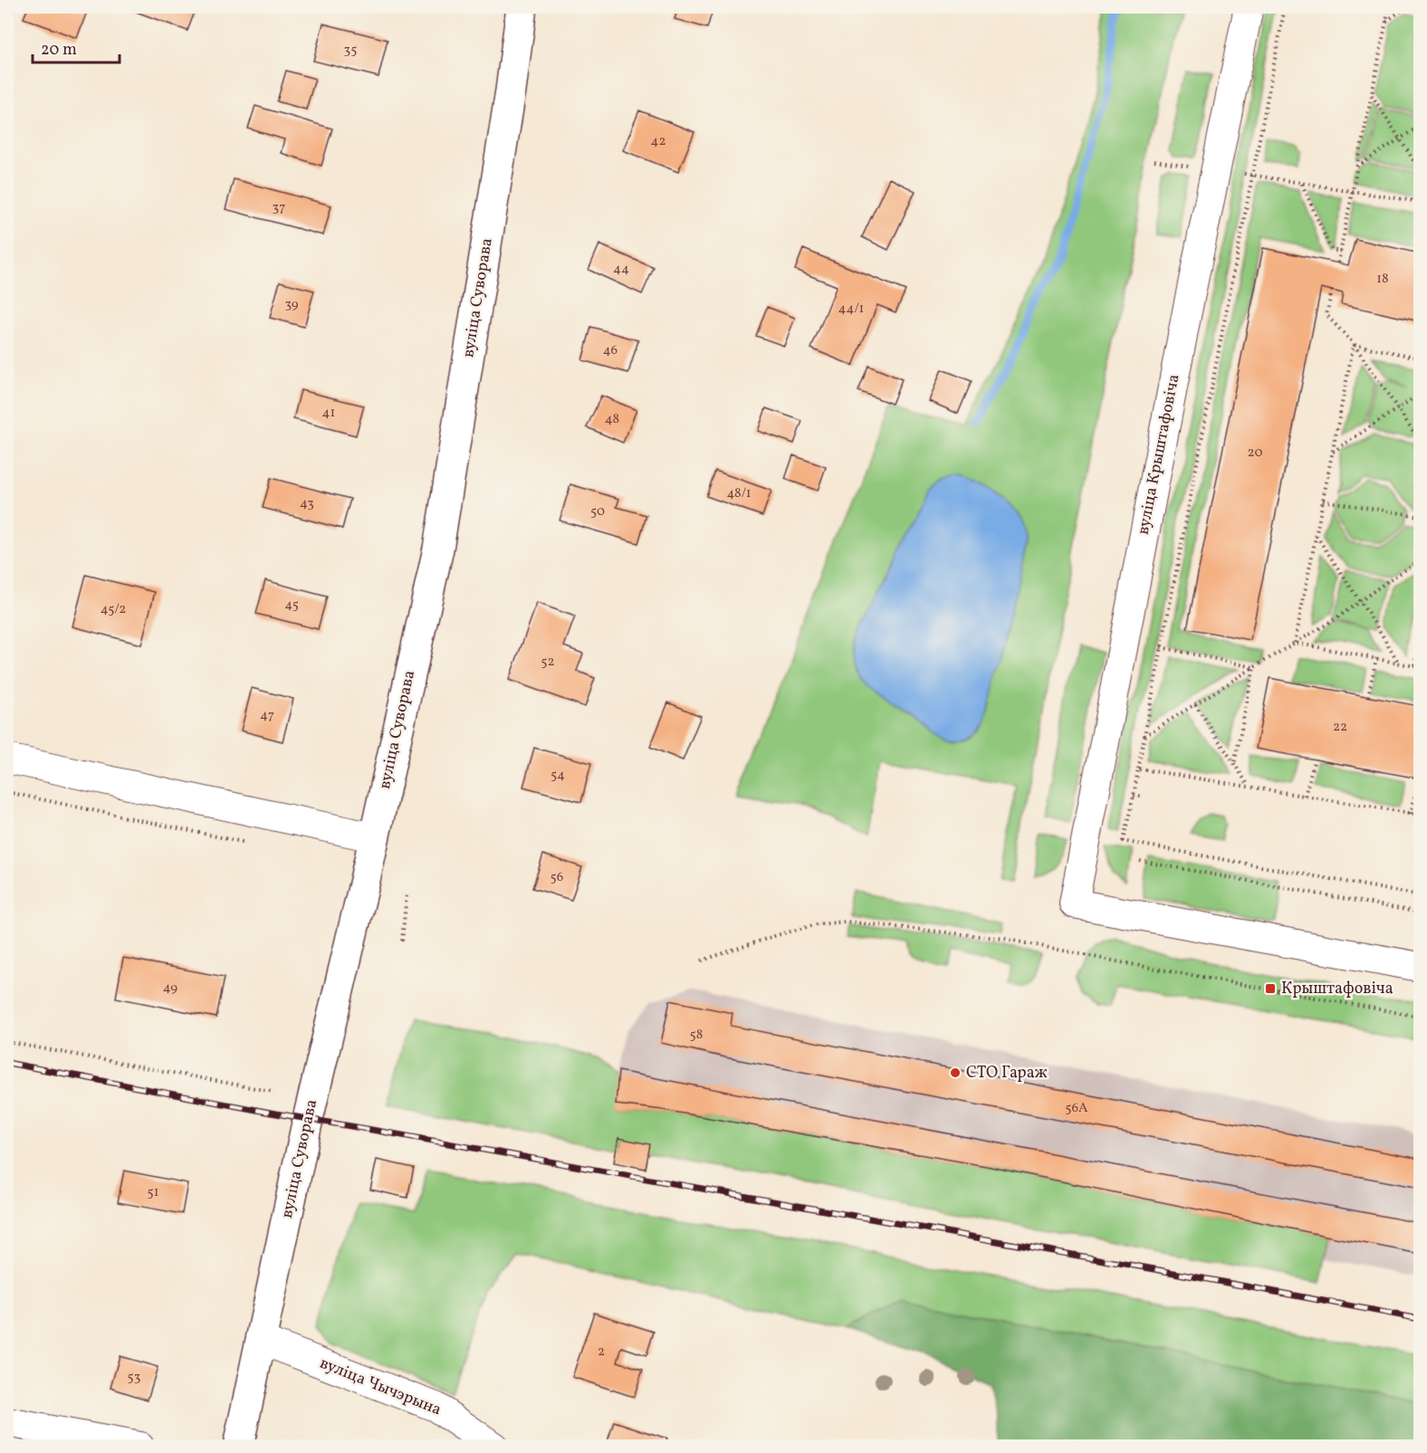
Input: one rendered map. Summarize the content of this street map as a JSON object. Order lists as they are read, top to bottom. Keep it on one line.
{"streets":{"main road":["вуліца Суворава"],"street":["вуліца Крыштафовіча","вуліца Чычэрына"]},"crossings":[["вуліца Суворава","вуліца Чычэрына"]],"places":{"transit":["Крыштафовіча"],"other":["СТО Гараж"]},"house_numbers":["35","42","37","44","18","39","44/1","46","41","48","20","48/1","43","50","45","45/2","52","47","22","54","56","49","58","56А","51","2","53"],"scale_bar":"20 m"}
